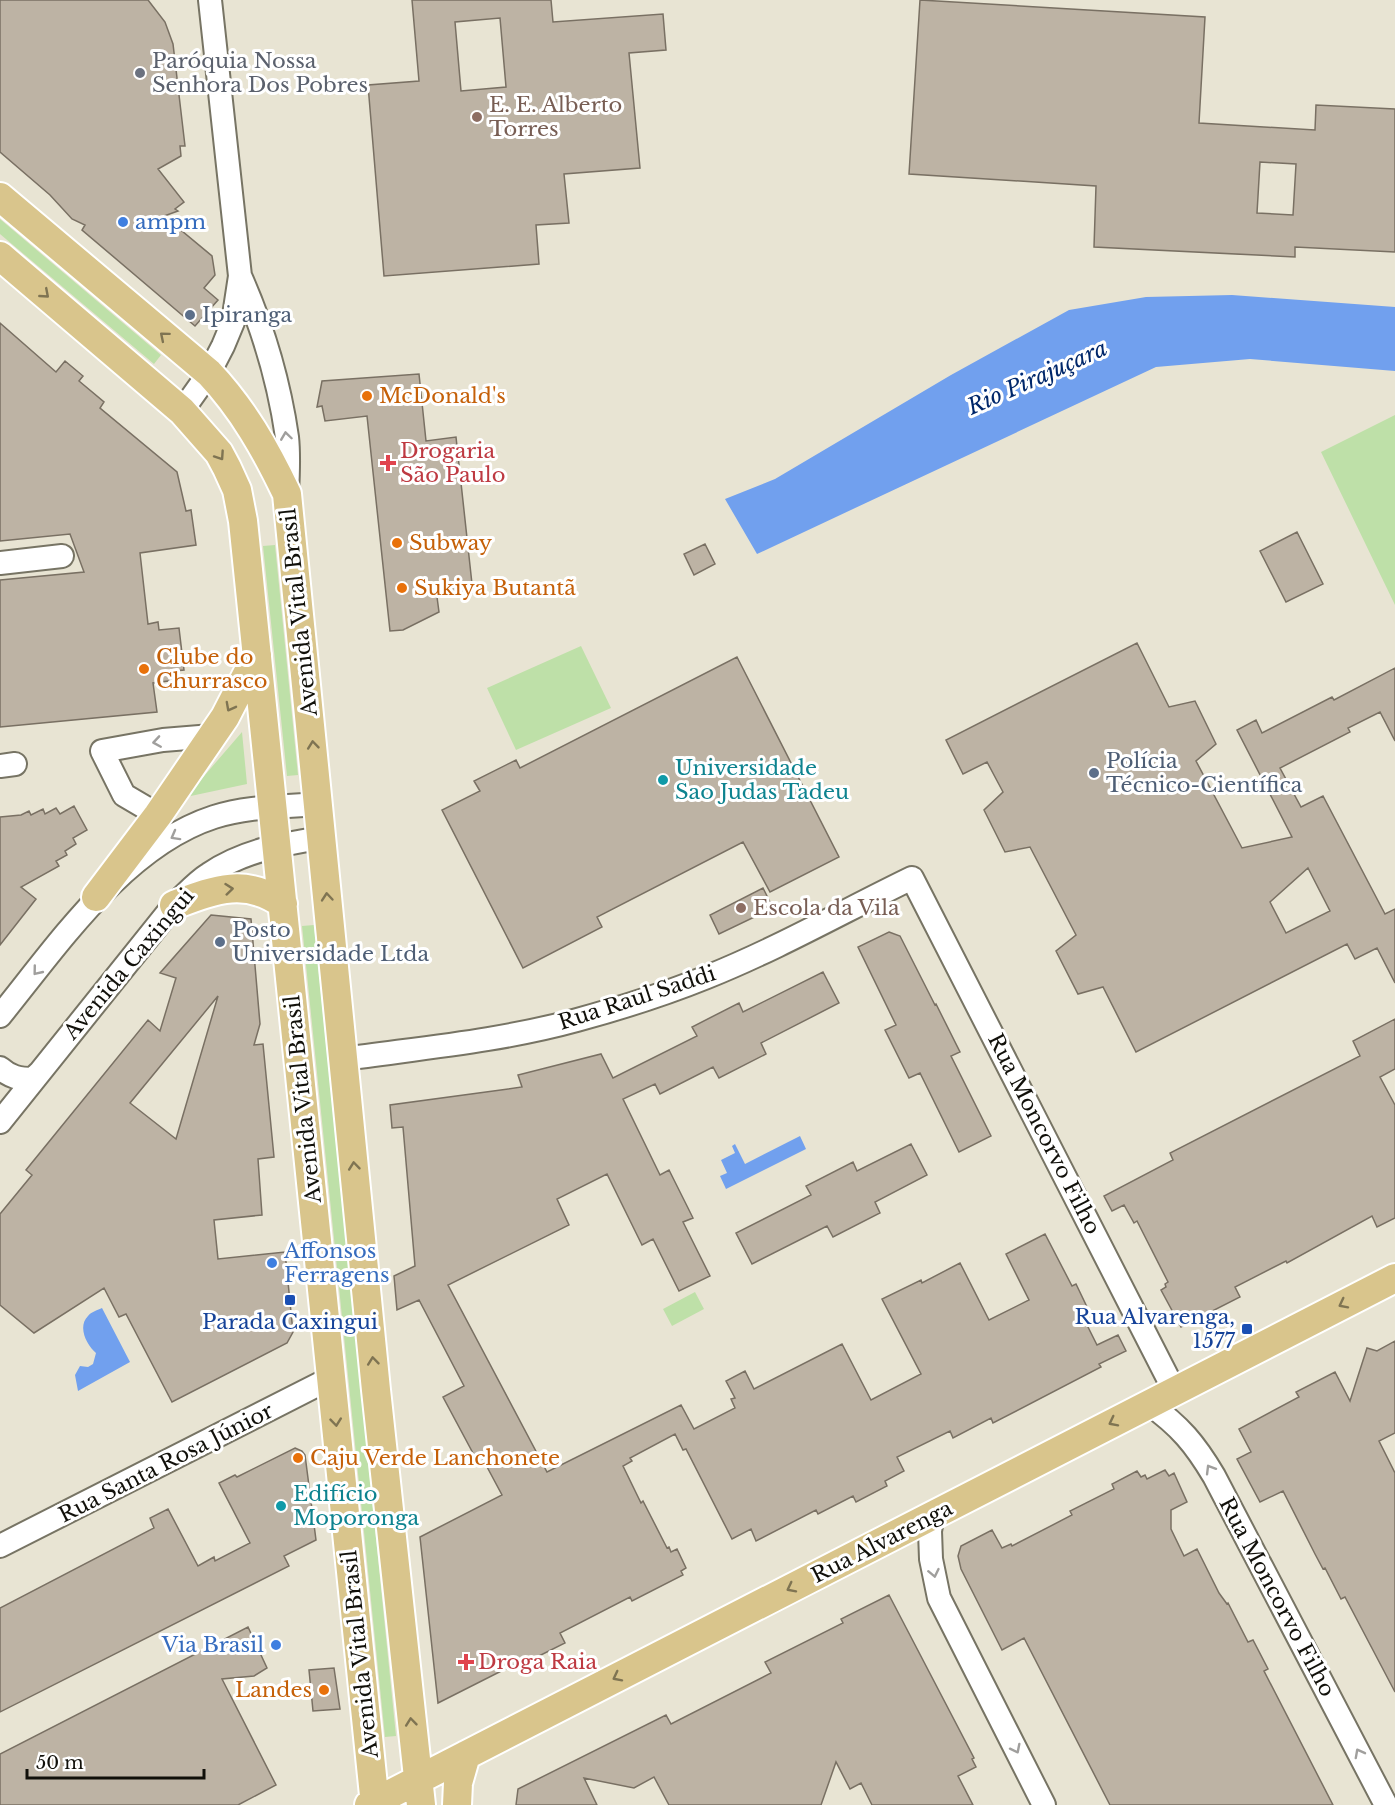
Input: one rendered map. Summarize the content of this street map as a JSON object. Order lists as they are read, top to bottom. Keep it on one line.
{"streets":{"main road":["Avenida Vital Brasil","Rua Alvarenga"],"street":["Avenida Caxingui","Rua Raul Saddi","Rua Moncorvo Filho","Rua Santa Rosa Júnior"]},"crossings":[["Avenida Vital Brasil","Avenida Caxingui"],["Avenida Vital Brasil","Rua Raul Saddi"],["Avenida Vital Brasil","Rua Santa Rosa Júnior"],["Avenida Vital Brasil","Rua Alvarenga"],["Rua Raul Saddi","Rua Moncorvo Filho"],["Rua Moncorvo Filho","Rua Alvarenga"]],"one_way":["Rua Moncorvo Filho","Rua Alvarenga"],"water":["Rio Pirajuçara"],"places":{"other":["Paróquia Nossa Senhora Dos Pobres","E. E. Alberto Torres","ampm","Ipiranga","McDonald's","Subway","Sukiya Butantã","Clube do Churrasco","Polícia Técnico-Científica","Universidade Sao Judas Tadeu","Escola da Vila","Posto Universidade Ltda","Affonsos Ferragens","Caju Verde Lanchonete","Edifício Moporonga","Via Brasil","Landes"],"health":["Drogaria São Paulo","Droga Raia"],"transit":["Parada Caxingui","Rua Alvarenga, 1577"]},"scale_bar":"50 m"}
